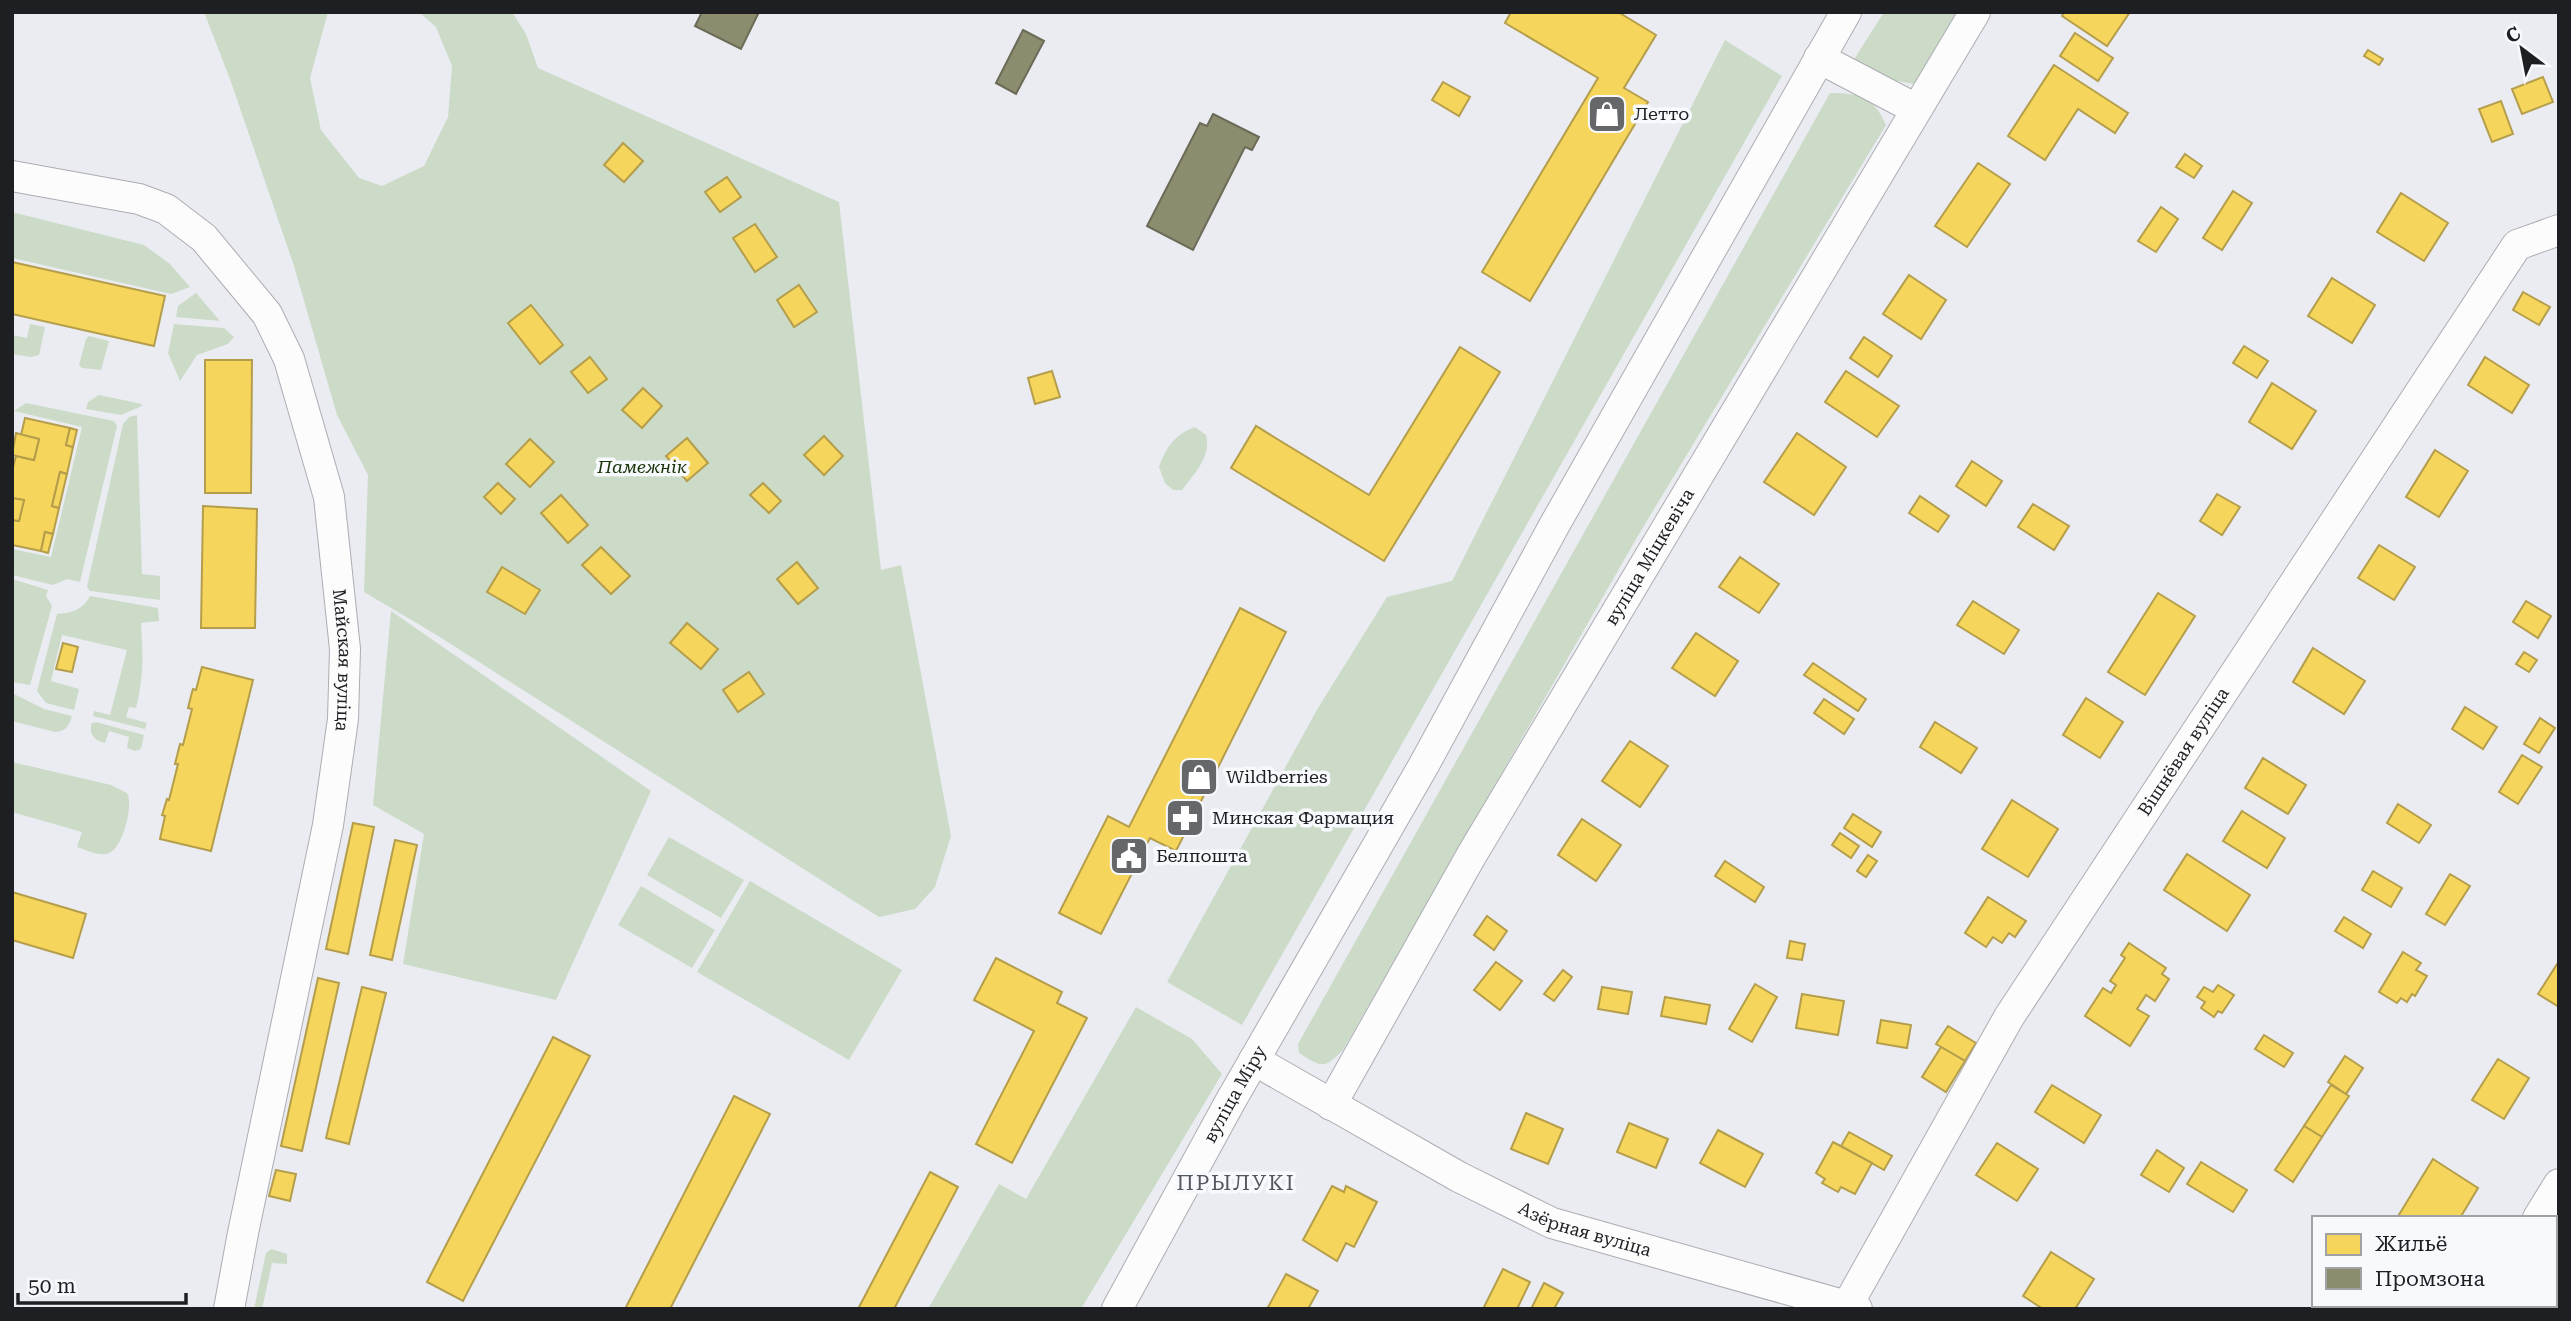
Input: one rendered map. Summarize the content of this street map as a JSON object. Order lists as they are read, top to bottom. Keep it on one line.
{"streets":{"street":["вуліца Міцкевіча","Майская вуліца","Вішнёвая вуліца","вуліца Міру","Азёрная вуліца"]},"crossings":[["вуліца Міцкевіча","Азёрная вуліца"],["Вішнёвая вуліца","Азёрная вуліца"],["вуліца Міру","Азёрная вуліца"]],"districts":["ПРЫЛУКІ"],"parks":["Памежнік"],"places":{"shop":["Летто","Wildberries"],"pharmacy":["Минская Фармация"],"public building":["Белпошта"]},"legend":["Жильё","Промзона"],"scale_bar":"50 m","north":"top left"}
